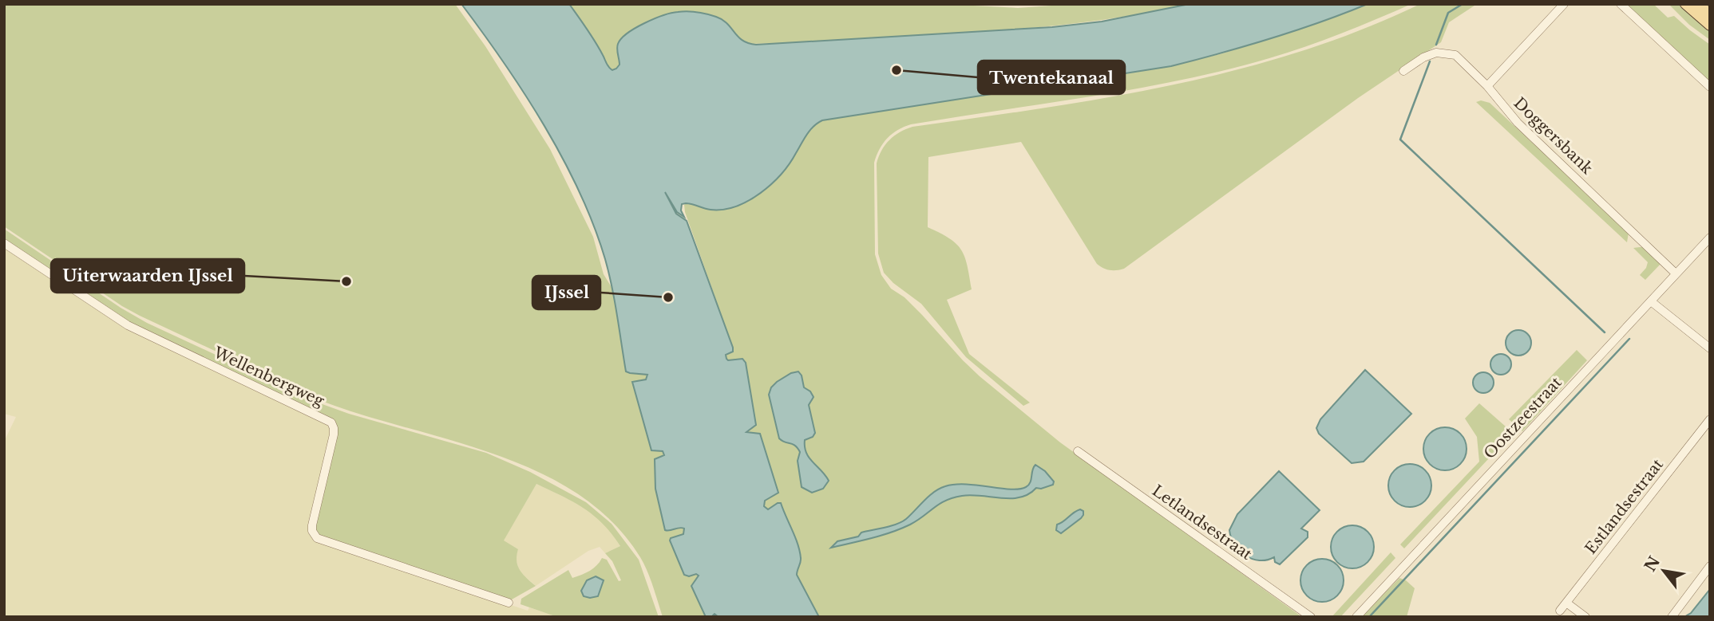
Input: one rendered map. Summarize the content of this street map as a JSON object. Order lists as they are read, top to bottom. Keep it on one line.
{"streets":{"street":["Doggersbank","Wellenbergweg","Oostzeestraat","Estlandsestraat","Letlandsestraat"]},"crossings":[["Doggersbank","Oostzeestraat"]],"places":["Twentekanaal","Uiterwaarden IJssel","IJssel"],"north":"top left"}
